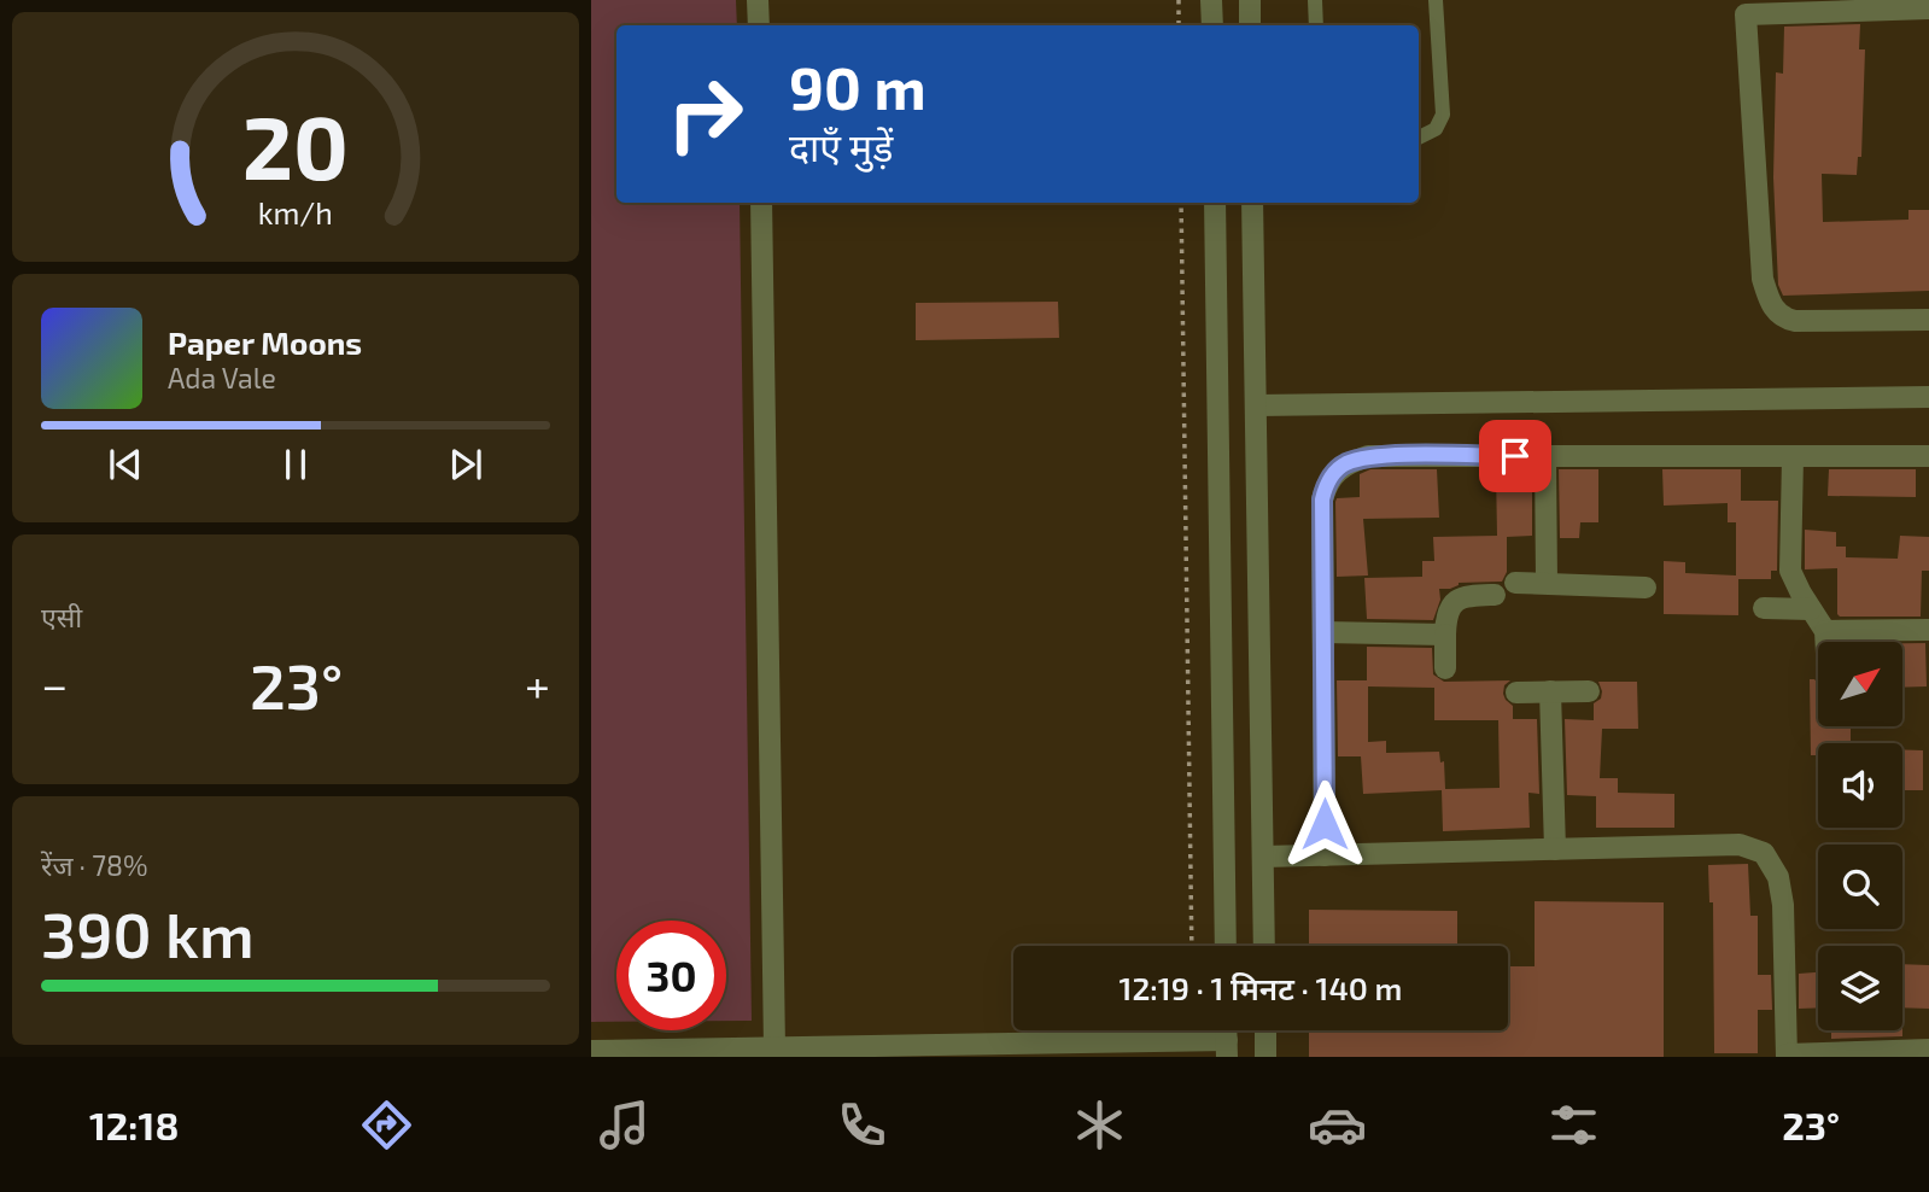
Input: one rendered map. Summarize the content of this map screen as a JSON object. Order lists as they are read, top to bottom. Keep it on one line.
{"north":"top right","page":{"turn":["90 m","दाएँ मुड़ें"],"song":["Paper Moons","Ada Vale"],"tile":["एसी",["रेंज · 78%","390 km"]],"heat":["−","23°","+"],"limit":"30","trip":"12:19 · 1 मिनट · 140 m","tabs":["12:18","23°"],"gauge":["20","km/h"]}}
